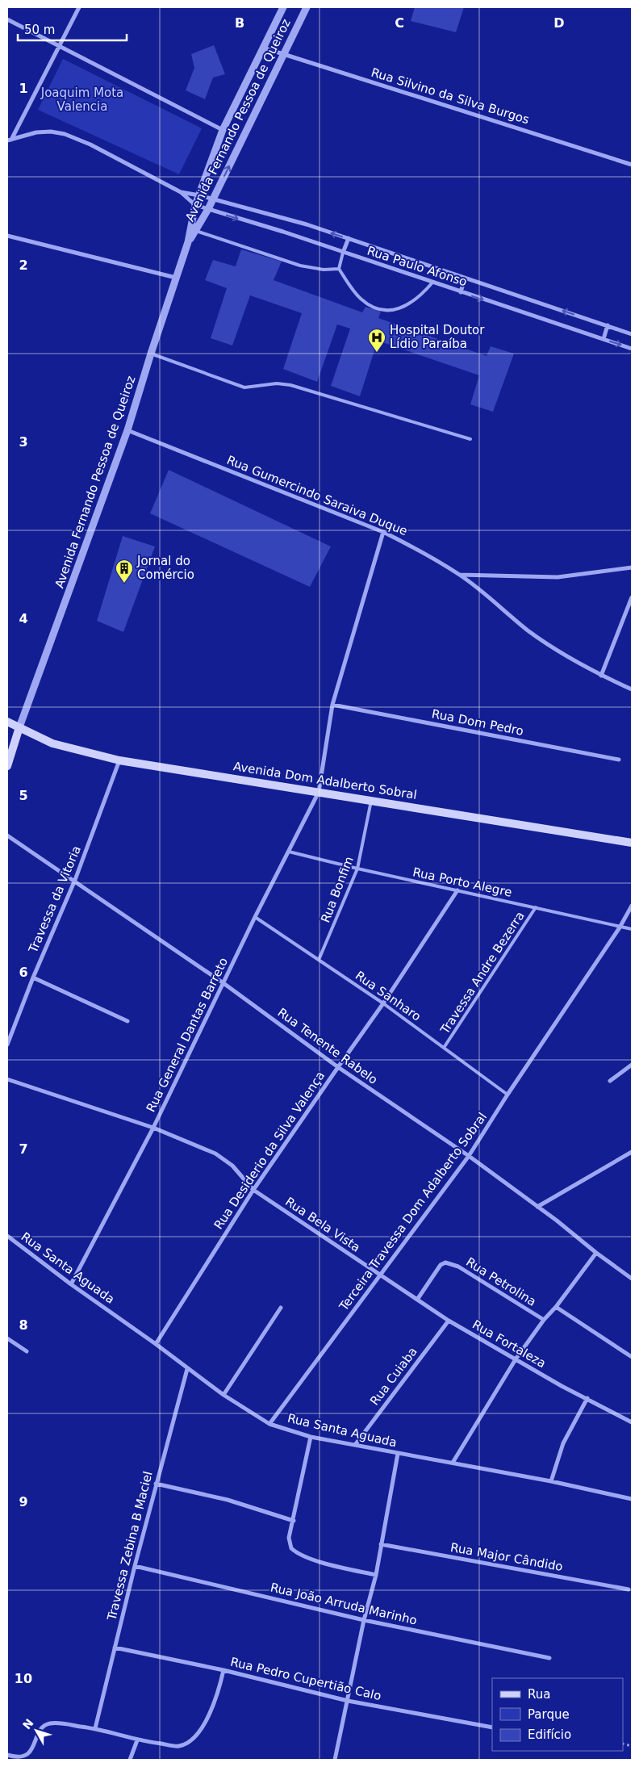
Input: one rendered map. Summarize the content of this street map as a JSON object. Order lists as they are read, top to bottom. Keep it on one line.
{"streets":{"main road":["Avenida Dom Adalberto Sobral"],"street":["Rua Silvino da Silva Burgos","Avenida Fernando Pessoa de Queiroz","Rua Paulo Afonso","Rua Gumercindo Saraiva Duque","Rua Dom Pedro","Travessa da Vitoria","Rua General Dantas Barreto","Rua Tenente Rabelo","Rua Desiderio da Silva Valença","Terceira Travessa Dom Adalberto Sobral","Rua Bela Vista","Rua Santa Aguada","Rua Petrolina","Rua Fortaleza","Rua Cuiaba","Travessa Zebina B Maciel","Rua Major Cândido","Rua João Arruda Marinho","Rua Pedro Cupertião Calo"],"lane":["Rua Porto Alegre","Rua Bonfim","Travessa Andre Bezerra","Rua Sanharo"]},"crossings":[["Rua Silvino da Silva Burgos","Avenida Fernando Pessoa de Queiroz"],["Avenida Fernando Pessoa de Queiroz","Rua Paulo Afonso"],["Avenida Fernando Pessoa de Queiroz","Rua Gumercindo Saraiva Duque"],["Avenida Fernando Pessoa de Queiroz","Avenida Dom Adalberto Sobral"],["Rua Gumercindo Saraiva Duque","Rua General Dantas Barreto"],["Rua Dom Pedro","Rua General Dantas Barreto"],["Avenida Dom Adalberto Sobral","Rua Bonfim"],["Avenida Dom Adalberto Sobral","Travessa da Vitoria"],["Avenida Dom Adalberto Sobral","Rua General Dantas Barreto"],["Rua Porto Alegre","Rua Bonfim"],["Rua Porto Alegre","Travessa Andre Bezerra"],["Rua Porto Alegre","Rua General Dantas Barreto"],["Rua Porto Alegre","Rua Desiderio da Silva Valença"],["Rua Porto Alegre","Terceira Travessa Dom Adalberto Sobral"],["Rua Bonfim","Rua Sanharo"],["Travessa da Vitoria","Rua Tenente Rabelo"],["Travessa Andre Bezerra","Rua Sanharo"],["Rua Sanharo","Rua General Dantas Barreto"],["Rua Sanharo","Rua Desiderio da Silva Valença"],["Rua Sanharo","Terceira Travessa Dom Adalberto Sobral"],["Rua General Dantas Barreto","Rua Tenente Rabelo"],["Rua General Dantas Barreto","Rua Bela Vista"],["Rua General Dantas Barreto","Rua Santa Aguada"],["Rua Tenente Rabelo","Rua Desiderio da Silva Valença"],["Rua Tenente Rabelo","Terceira Travessa Dom Adalberto Sobral"],["Rua Desiderio da Silva Valença","Rua Bela Vista"],["Rua Desiderio da Silva Valença","Rua Santa Aguada"],["Terceira Travessa Dom Adalberto Sobral","Rua Bela Vista"],["Terceira Travessa Dom Adalberto Sobral","Rua Santa Aguada"],["Terceira Travessa Dom Adalberto Sobral","Rua Fortaleza"],["Rua Bela Vista","Rua Fortaleza"],["Rua Santa Aguada","Rua Cuiaba"],["Rua Santa Aguada","Travessa Zebina B Maciel"],["Rua Petrolina","Rua Fortaleza"],["Rua Fortaleza","Rua Cuiaba"],["Travessa Zebina B Maciel","Rua João Arruda Marinho"],["Travessa Zebina B Maciel","Rua Pedro Cupertião Calo"]],"parks":["Joaquim Mota Valencia"],"places":{"hospital":["Hospital Doutor Lídio Paraíba"],"building":["Jornal do Comércio"]},"legend":["Rua","Parque","Edifício"],"scale_bar":"50 m","north":"top left","grid":{"columns":["B","C","D"],"rows":["1","2","3","4","5","6","7","8","9","10"]}}
